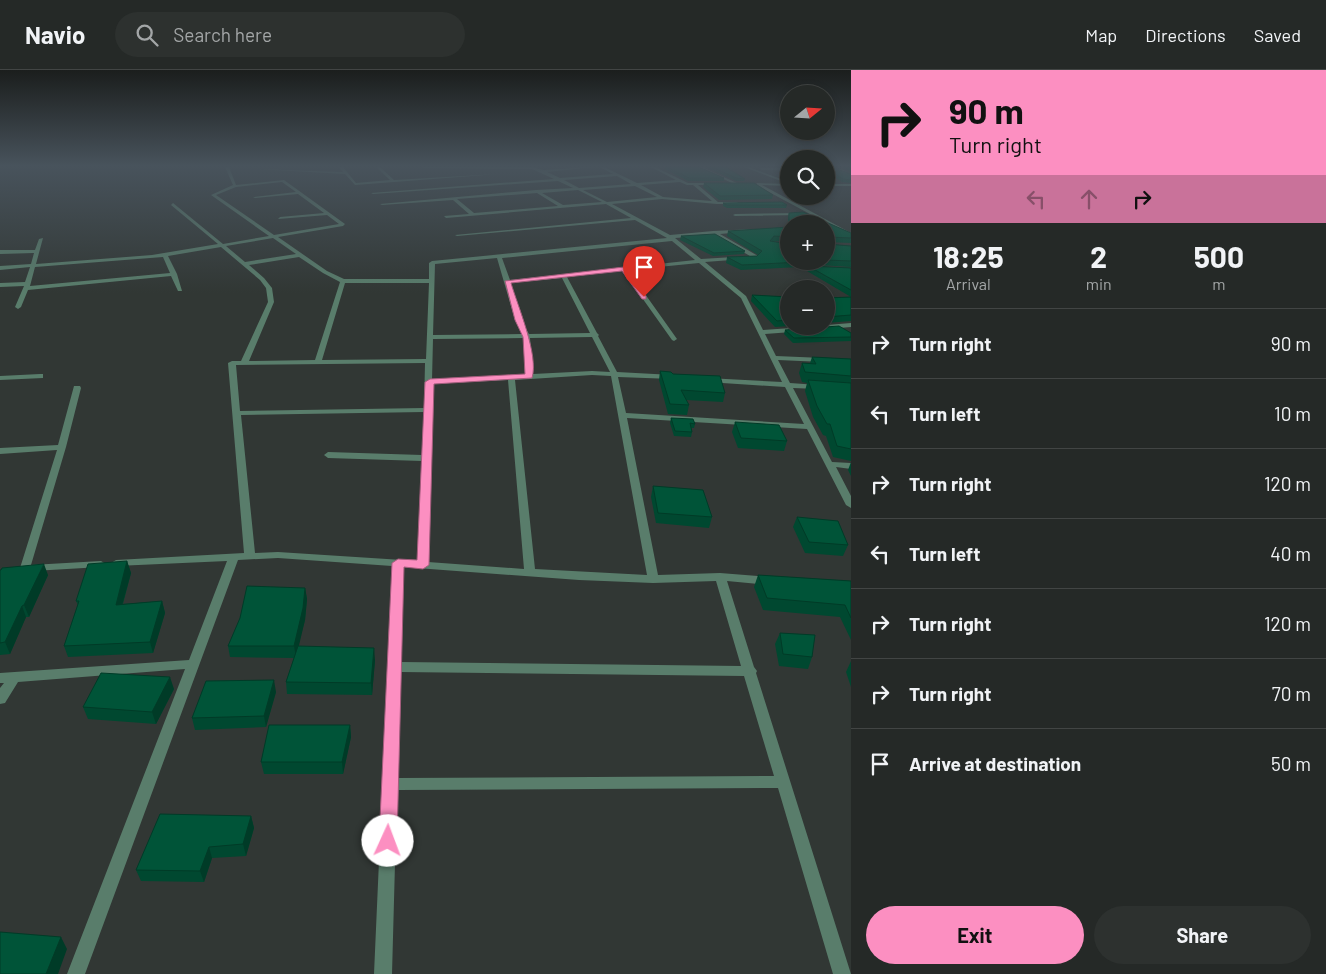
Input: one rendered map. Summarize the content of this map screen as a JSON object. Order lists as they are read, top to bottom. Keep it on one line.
{"north":"right","page":{"header":"Navio","search":"Search here","nav":["Map","Directions","Saved"],"turn":["90 m","Turn right"],"map_buttons":["+","−"],"eta":["18:25","Arrival","2","min","500","m"],"list":[{"name":"Turn right","value":"90 m"},{"name":"Turn left","value":"10 m"},{"name":"Turn right","value":"120 m"},{"name":"Turn left","value":"40 m"},{"name":"Turn right","value":"120 m"},{"name":"Turn right","value":"70 m"},{"name":"Arrive at destination","value":"50 m"}],"buttons":["Exit","Share"]}}
